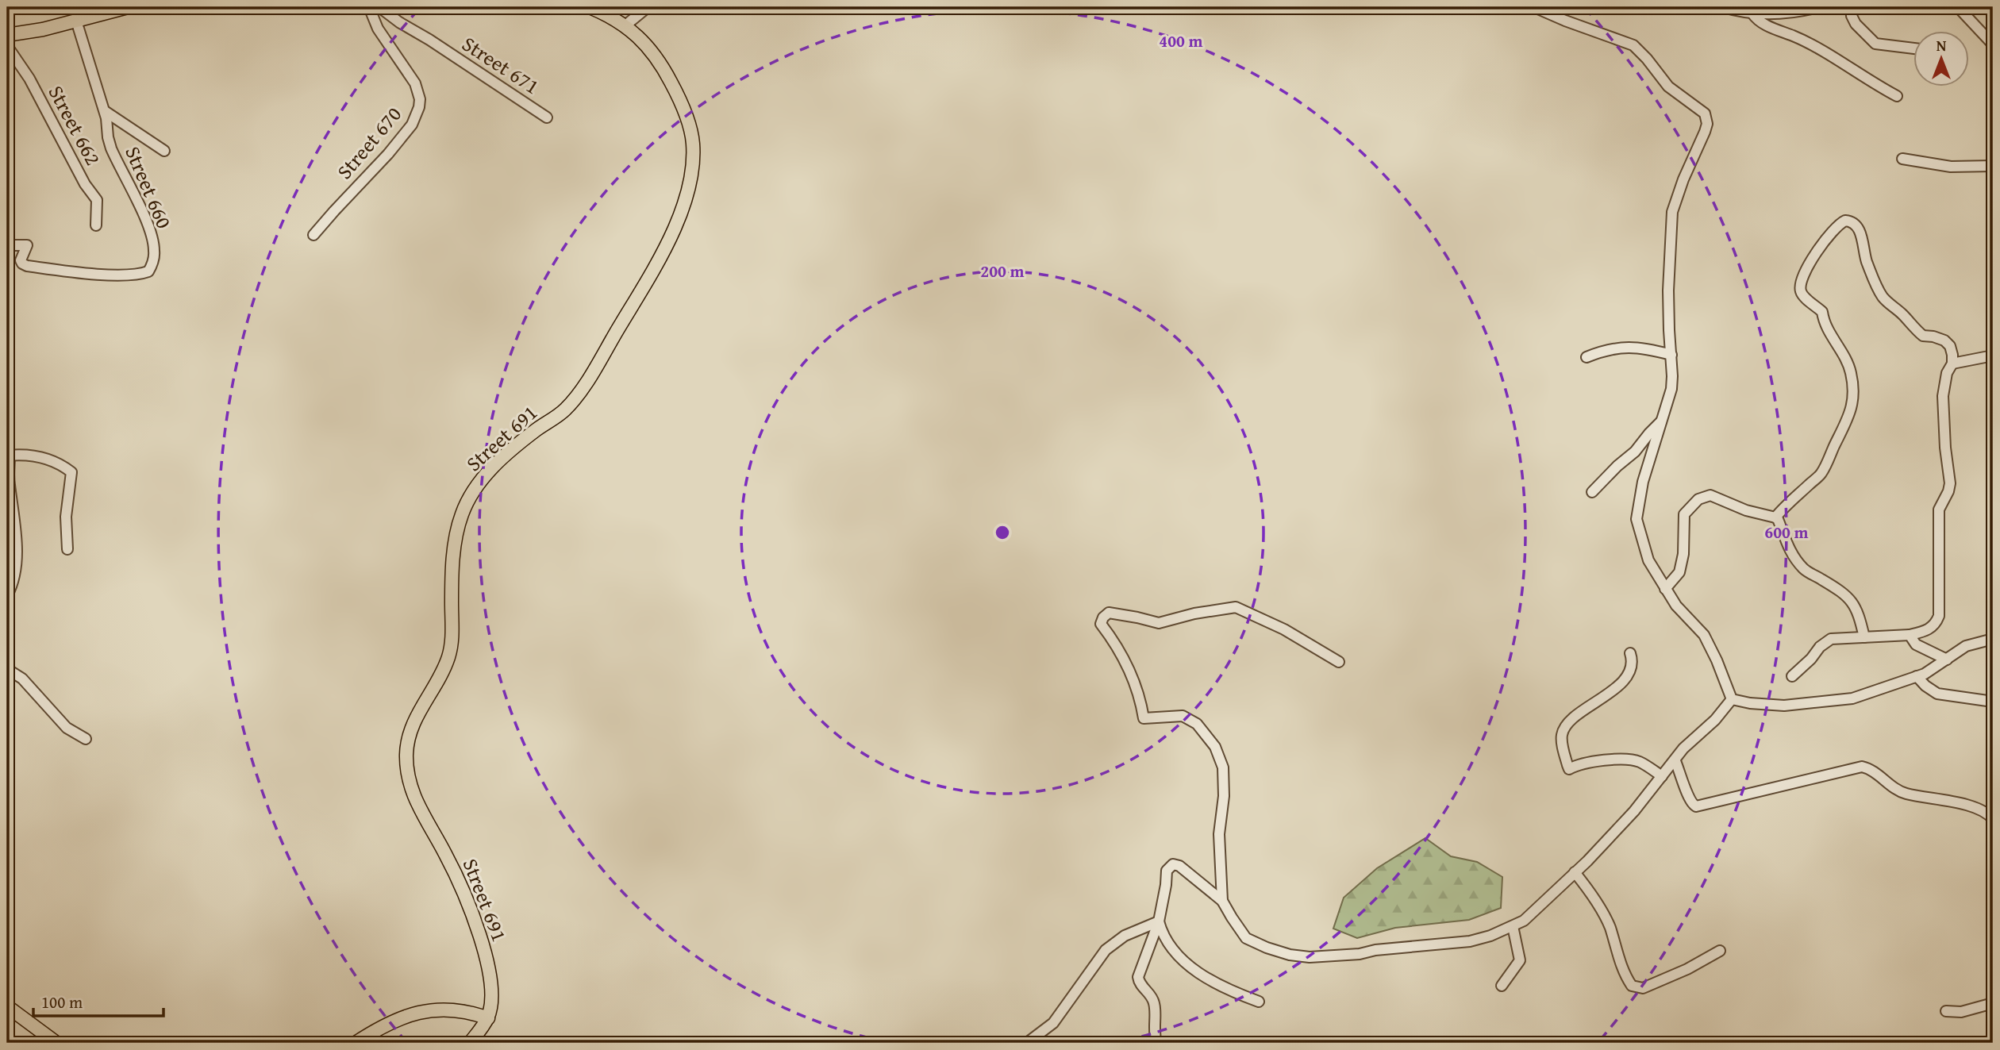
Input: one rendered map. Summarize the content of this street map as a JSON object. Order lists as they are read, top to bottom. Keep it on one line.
{"streets":{"main road":["Street 691"],"street":["Street 671","Street 662","Street 670","Street 660"]},"scale_bar":"100 m","north":"top","rings":["400 m","200 m","600 m"]}
